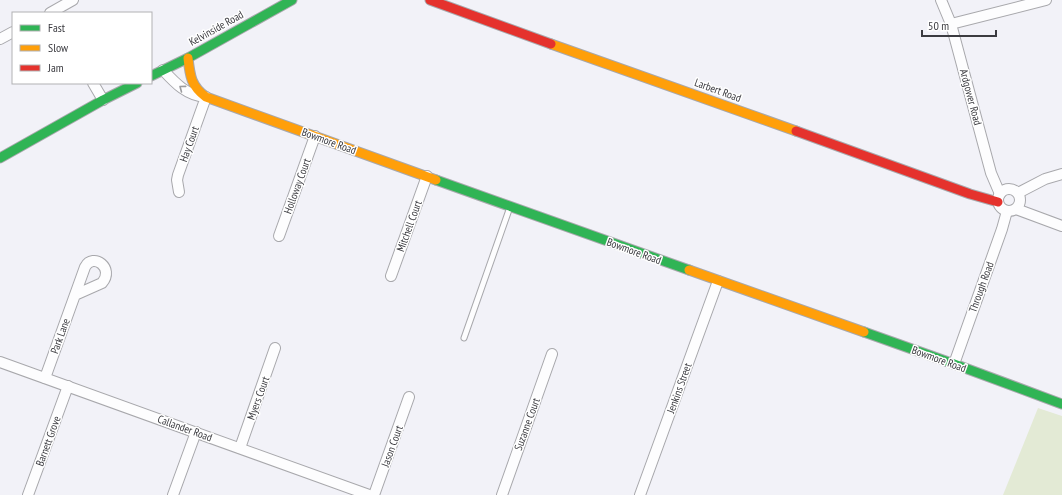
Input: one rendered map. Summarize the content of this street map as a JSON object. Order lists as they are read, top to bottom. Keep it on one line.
{"streets":{"street":["Kelvinside Road","Larbert Road","Ardgower Road","Bowmore Road","Hay Court","Holloway Court","Mitchell Court","Through Road","Park Lane","Jenkins Street","Myers Court","Suzanne Court","Callander Road","Barnett Grove","Jason Court"]},"crossings":[["Kelvinside Road","Bowmore Road"],["Larbert Road","Ardgower Road"],["Larbert Road","Through Road"],["Ardgower Road","Through Road"],["Bowmore Road","Hay Court"],["Bowmore Road","Holloway Court"],["Bowmore Road","Mitchell Court"],["Bowmore Road","Through Road"],["Bowmore Road","Jenkins Street"],["Park Lane","Callander Road"],["Myers Court","Callander Road"],["Callander Road","Barnett Grove"]],"legend":["Fast","Slow","Jam"],"scale_bar":"50 m"}
